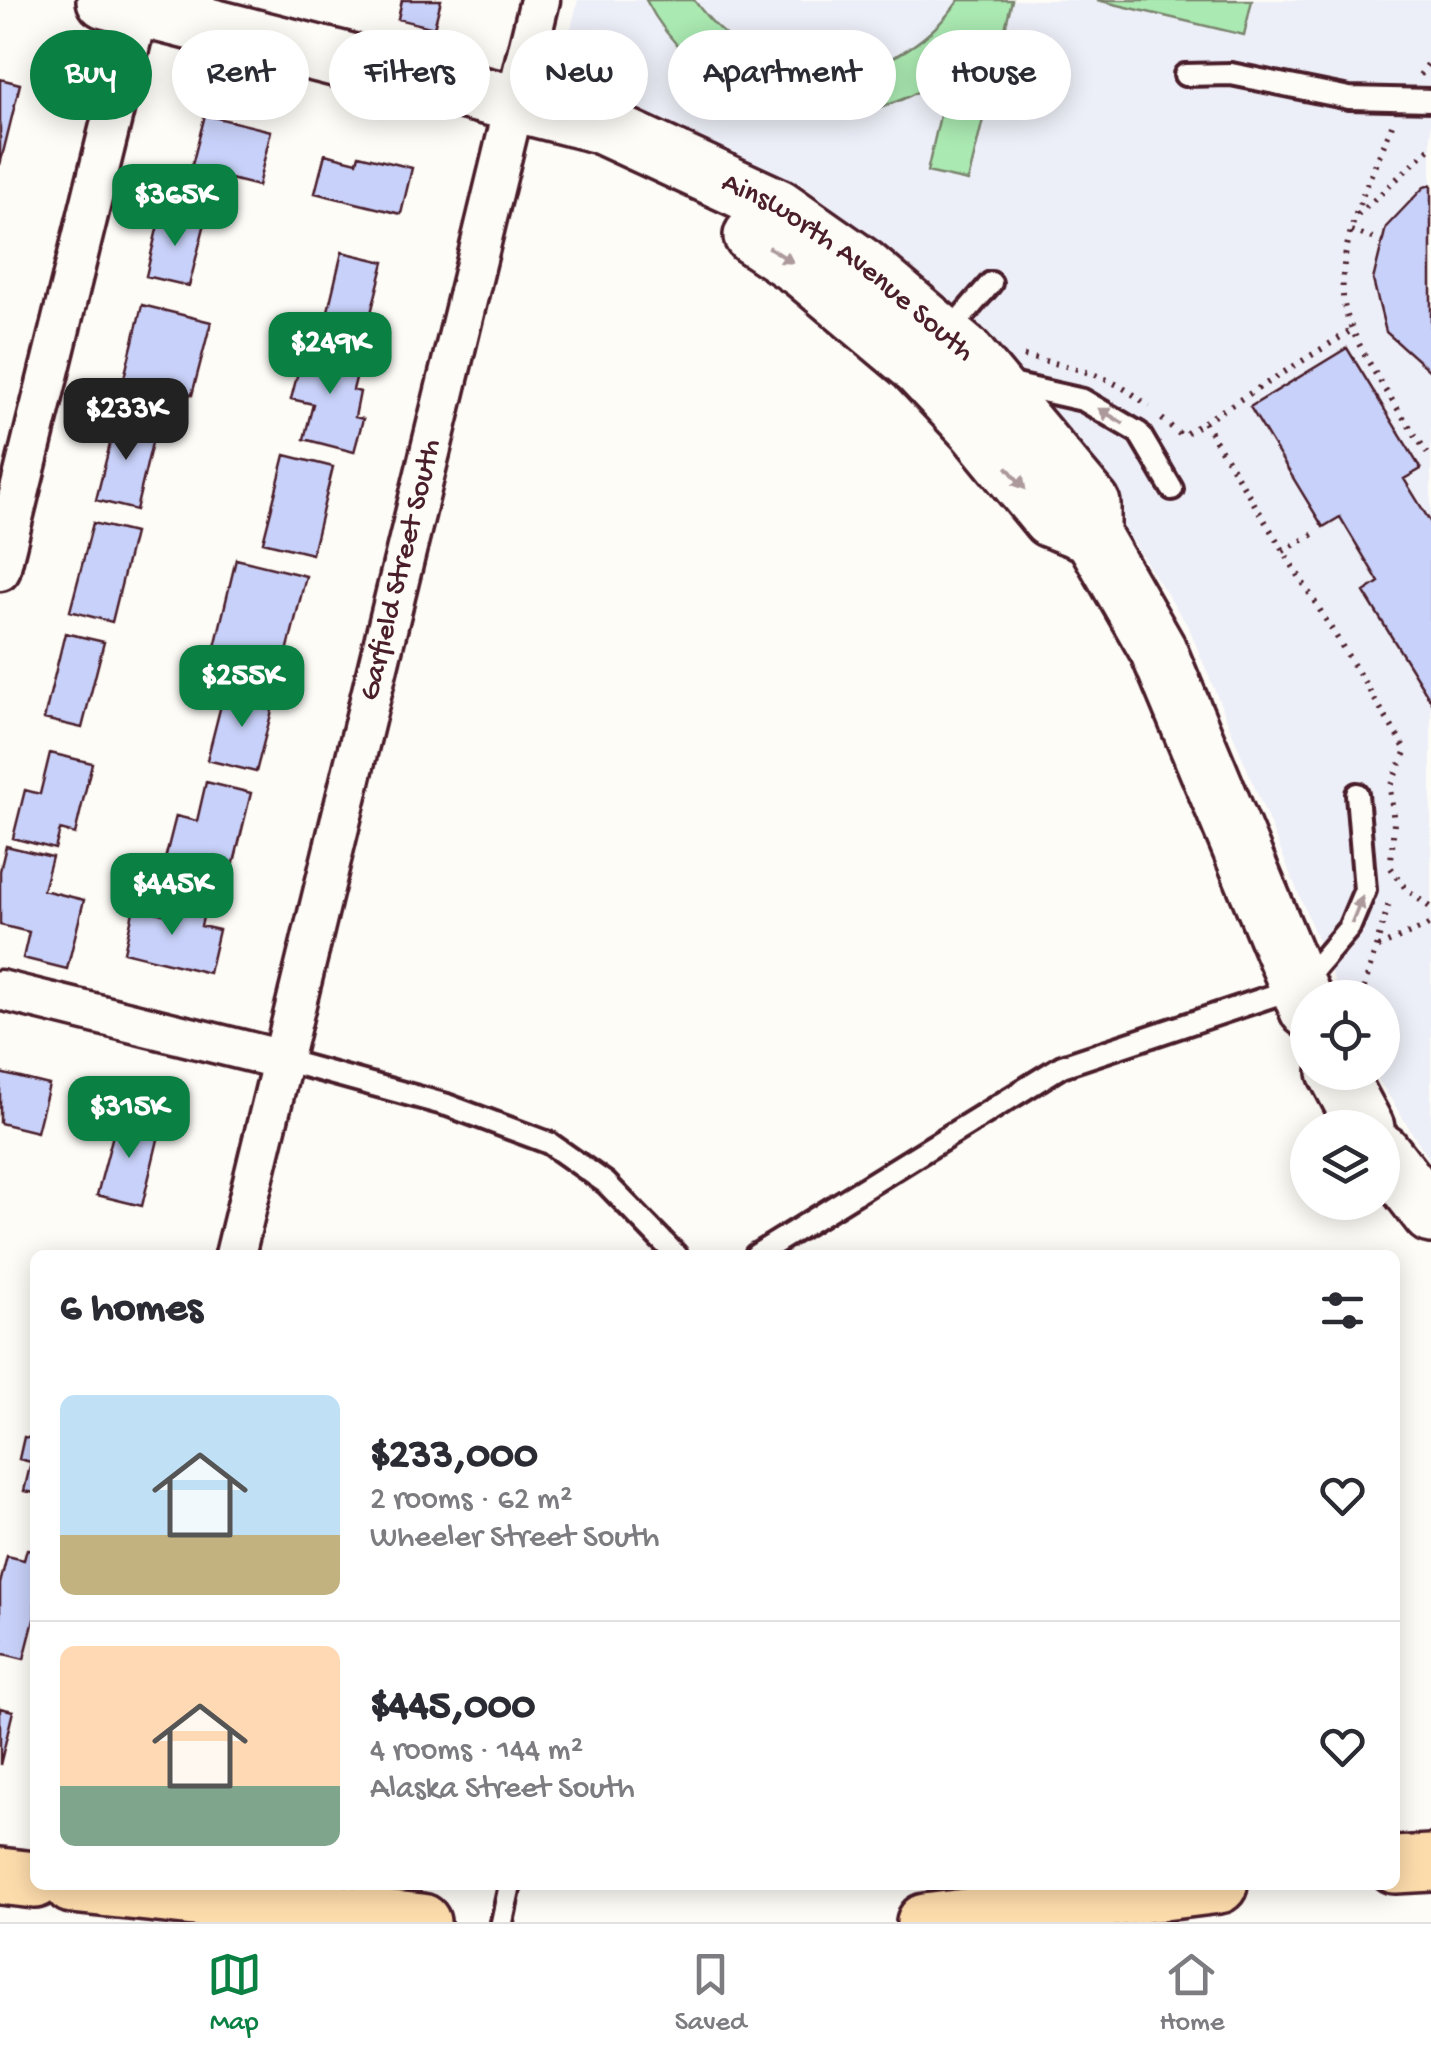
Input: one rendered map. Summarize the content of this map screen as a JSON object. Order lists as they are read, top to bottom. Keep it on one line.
{"streets":{"street":["Ainsworth Avenue South","Garfield Street South"]},"page":{"chip":["Buy","Rent","Filters","New","Apartment","House"],"price":["$365K","$249K","$233K","$255K","$445K","$315K"],"heading":"6 homes","list":[{"name":"$233,000","note":"2 rooms · 62 m² · Wheeler Street South"},{"name":"$445,000","note":"4 rooms · 144 m² · Alaska Street South"}],"tabs":["Map","Saved","Home"]}}
